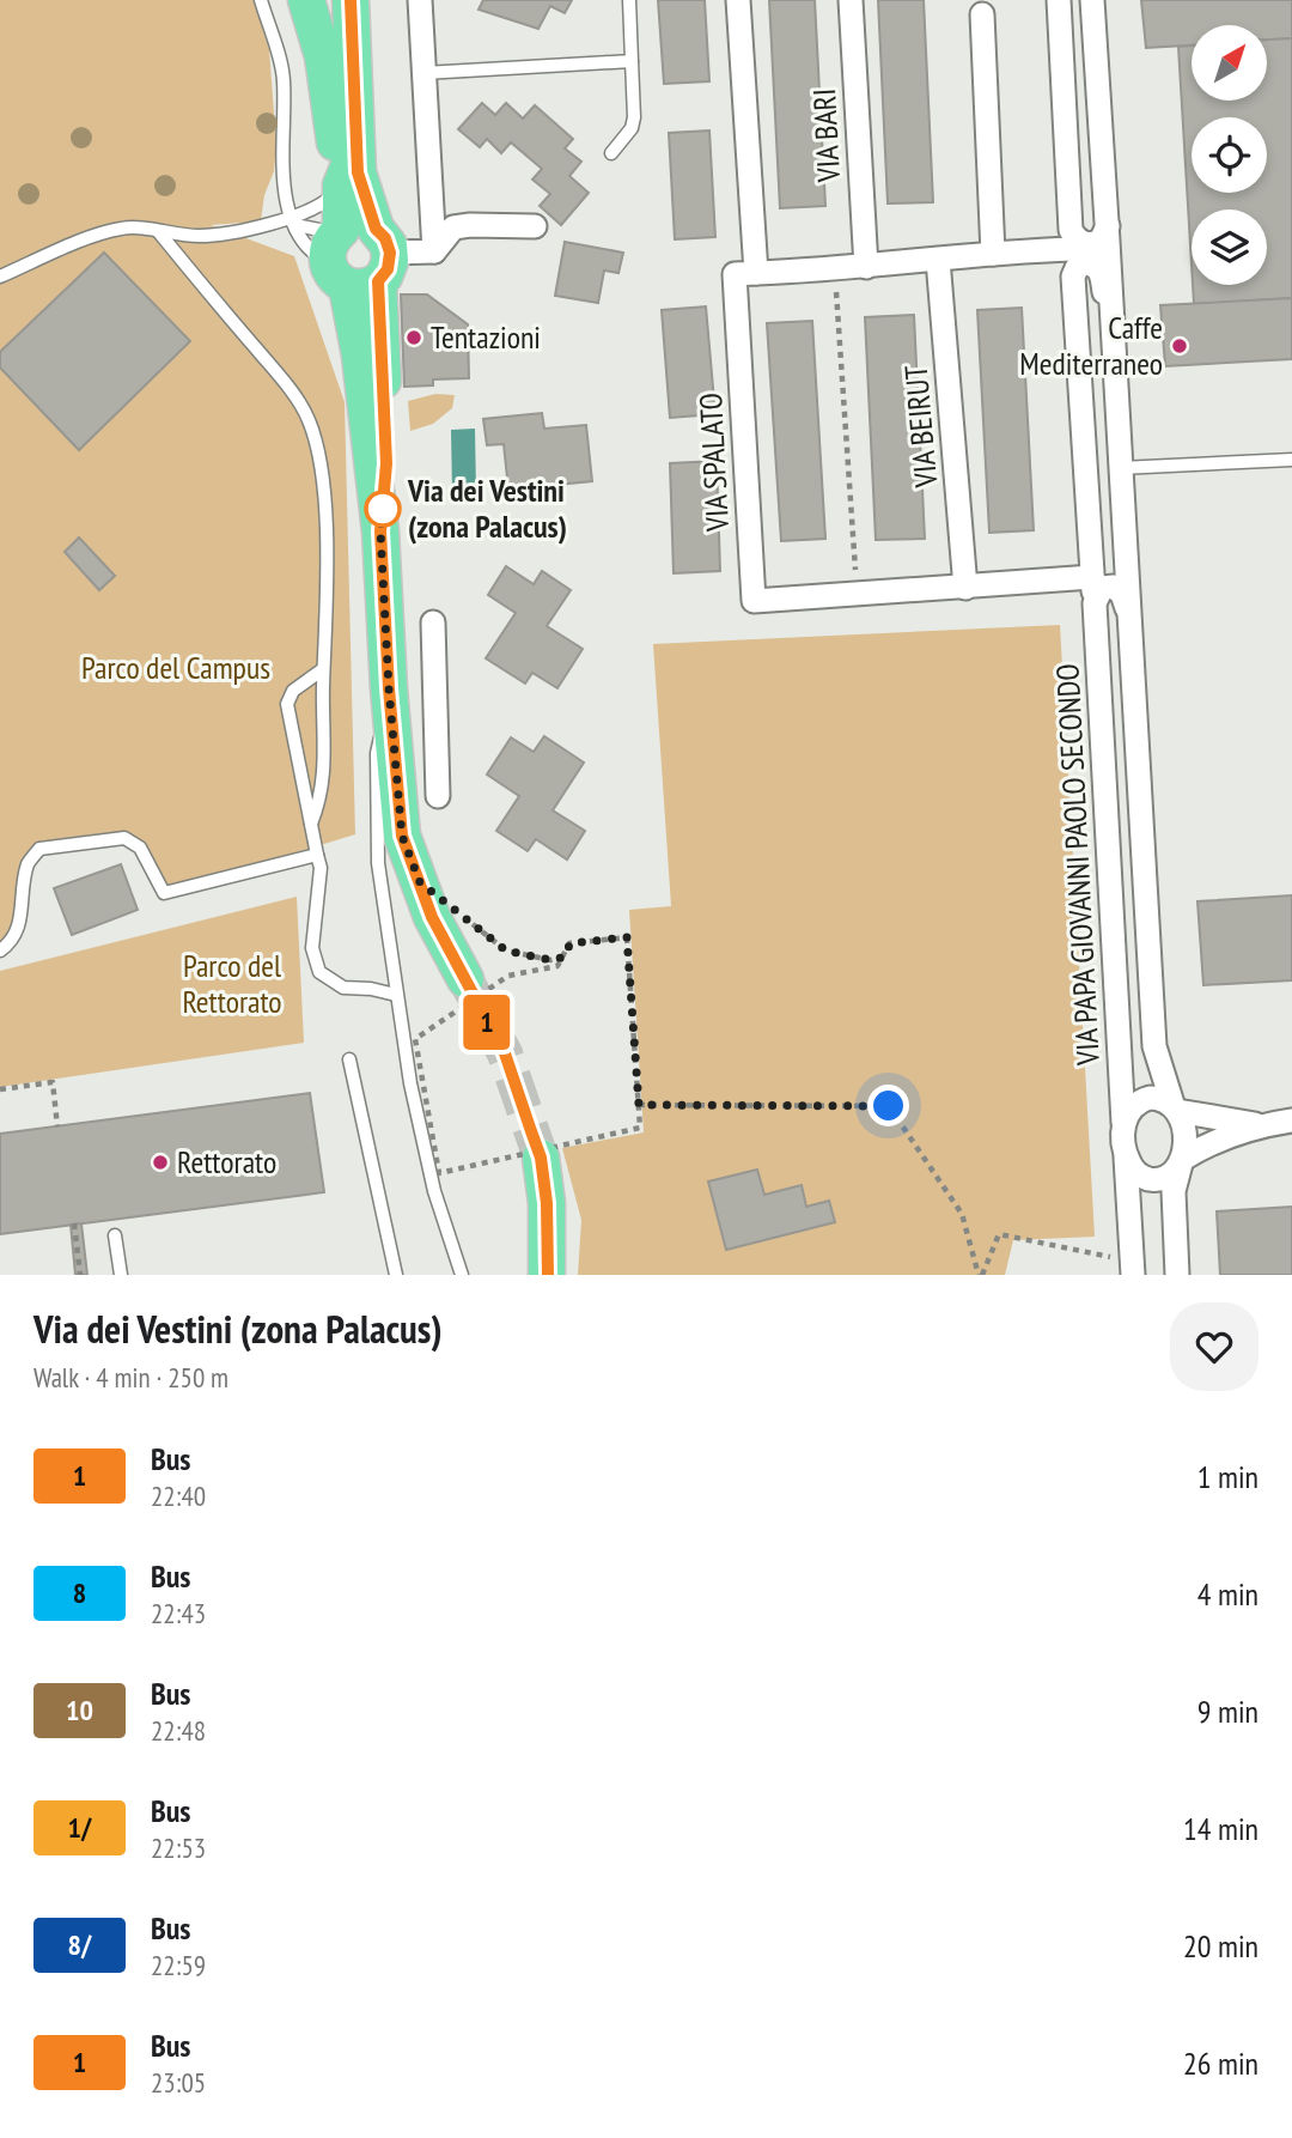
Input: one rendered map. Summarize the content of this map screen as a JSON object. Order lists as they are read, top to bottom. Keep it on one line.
{"streets":{"street":["VIA BARI","VIA BEIRUT","VIA SPALATO","VIA PAPA GIOVANNI PAOLO SECONDO"]},"crossings":[["VIA BEIRUT","VIA SPALATO"],["VIA SPALATO","VIA PAPA GIOVANNI PAOLO SECONDO"]],"parks":["Parco del Campus","Parco del Rettorato"],"places":["Tentazioni","Caffe Mediterraneo","Via dei Vestini (zona Palacus)","Rettorato"],"lines":["bus line 1"],"north":"top right","page":{"on_map":"1","heading":["Via dei Vestini (zona Palacus)","Walk · 4 min · 250 m"],"list":[{"mark":"1","name":"Bus","note":"22:40","value":"1 min"},{"mark":"8","name":"Bus","note":"22:43","value":"4 min"},{"mark":"10","name":"Bus","note":"22:48","value":"9 min"},{"mark":"1/","name":"Bus","note":"22:53","value":"14 min"},{"mark":"8/","name":"Bus","note":"22:59","value":"20 min"},{"mark":"1","name":"Bus","note":"23:05","value":"26 min"}]}}
